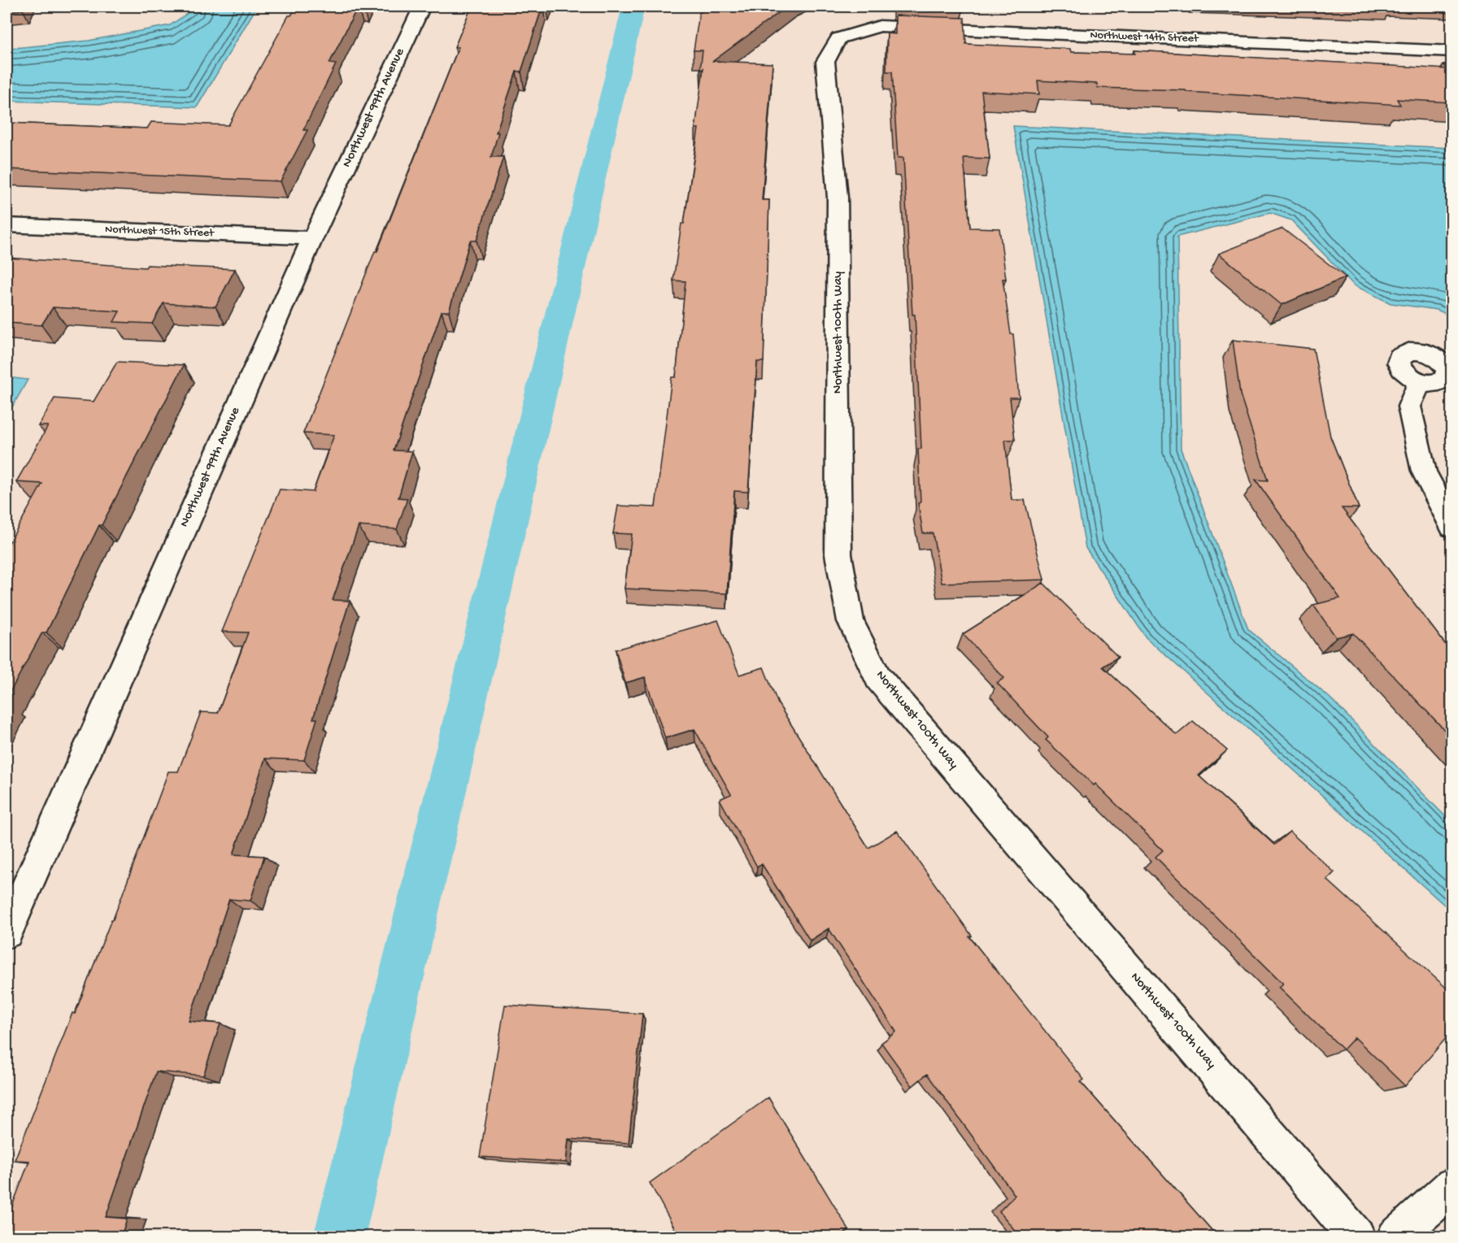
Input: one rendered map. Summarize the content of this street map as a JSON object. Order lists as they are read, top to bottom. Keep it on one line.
{"streets":{"street":["Northwest 14th Street","Northwest 99th Avenue","Northwest 15th Street","Northwest 100th Way"]},"crossings":[["Northwest 14th Street","Northwest 100th Way"],["Northwest 99th Avenue","Northwest 15th Street"]]}
